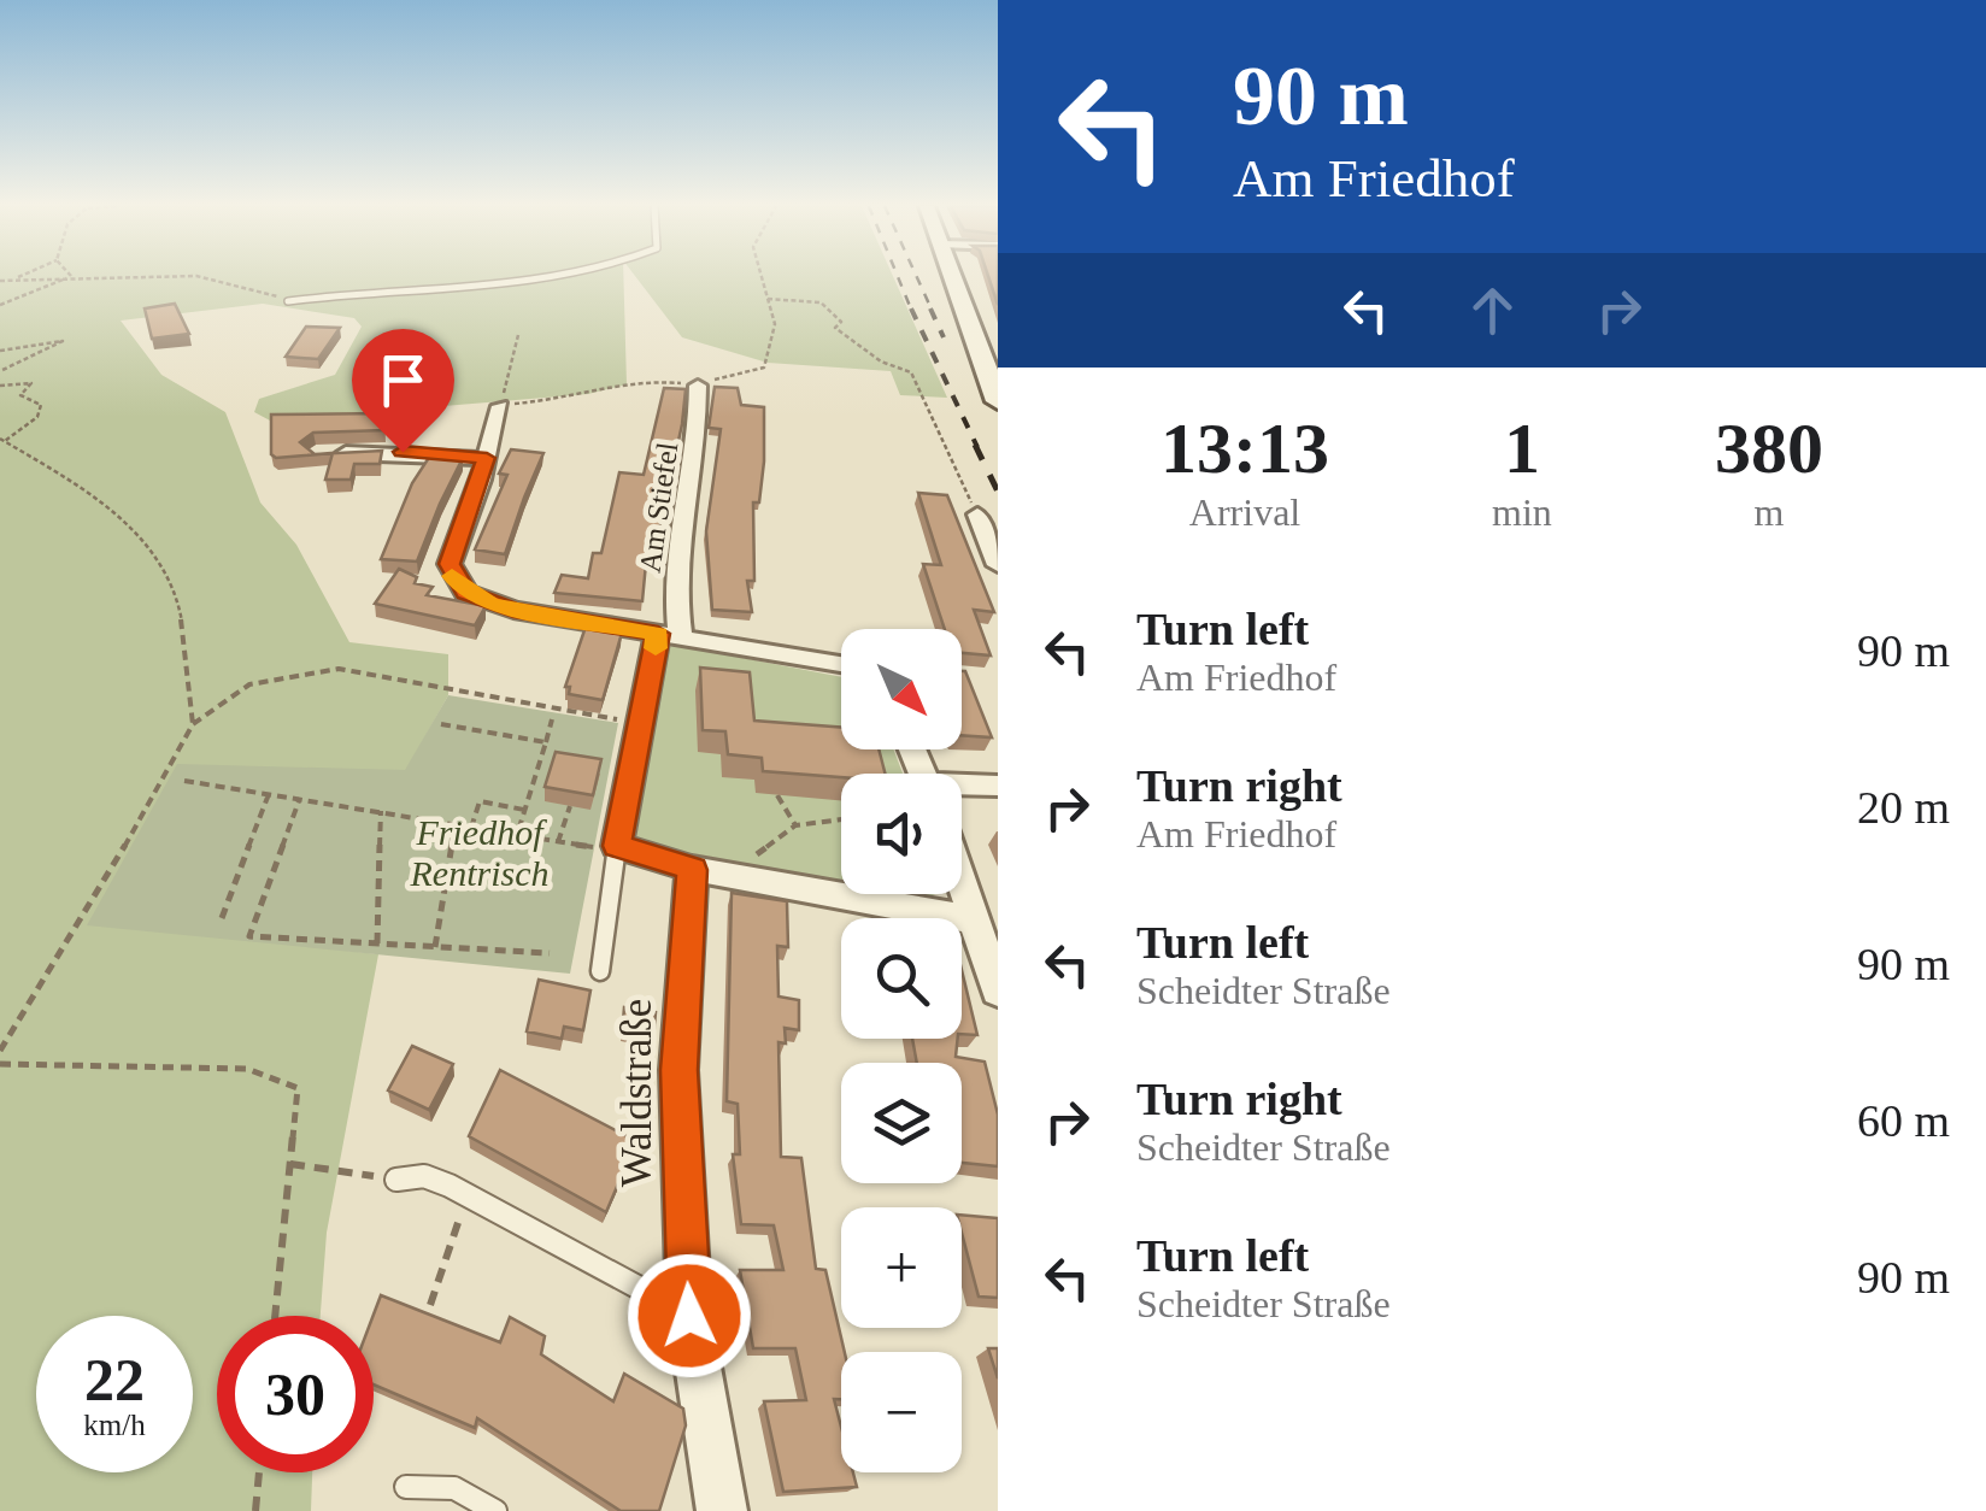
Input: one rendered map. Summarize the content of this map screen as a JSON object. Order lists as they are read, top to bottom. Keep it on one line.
{"streets":{"street":["Am Stiefel","Waldstraße"]},"parks":["Friedhof Rentrisch"],"north":"bottom right","page":{"turn":["90 m","Am Friedhof"],"eta":["13:13","Arrival","1","min","380","m"],"list":[{"name":"Turn left","note":"Am Friedhof","value":"90 m"},{"name":"Turn right","note":"Am Friedhof","value":"20 m"},{"name":"Turn left","note":"Scheidter Straße","value":"90 m"},{"name":"Turn right","note":"Scheidter Straße","value":"60 m"},{"name":"Turn left","note":"Scheidter Straße","value":"90 m"}],"map_buttons":["+","−"],"speed":"22 km/h","limit":"30"}}
